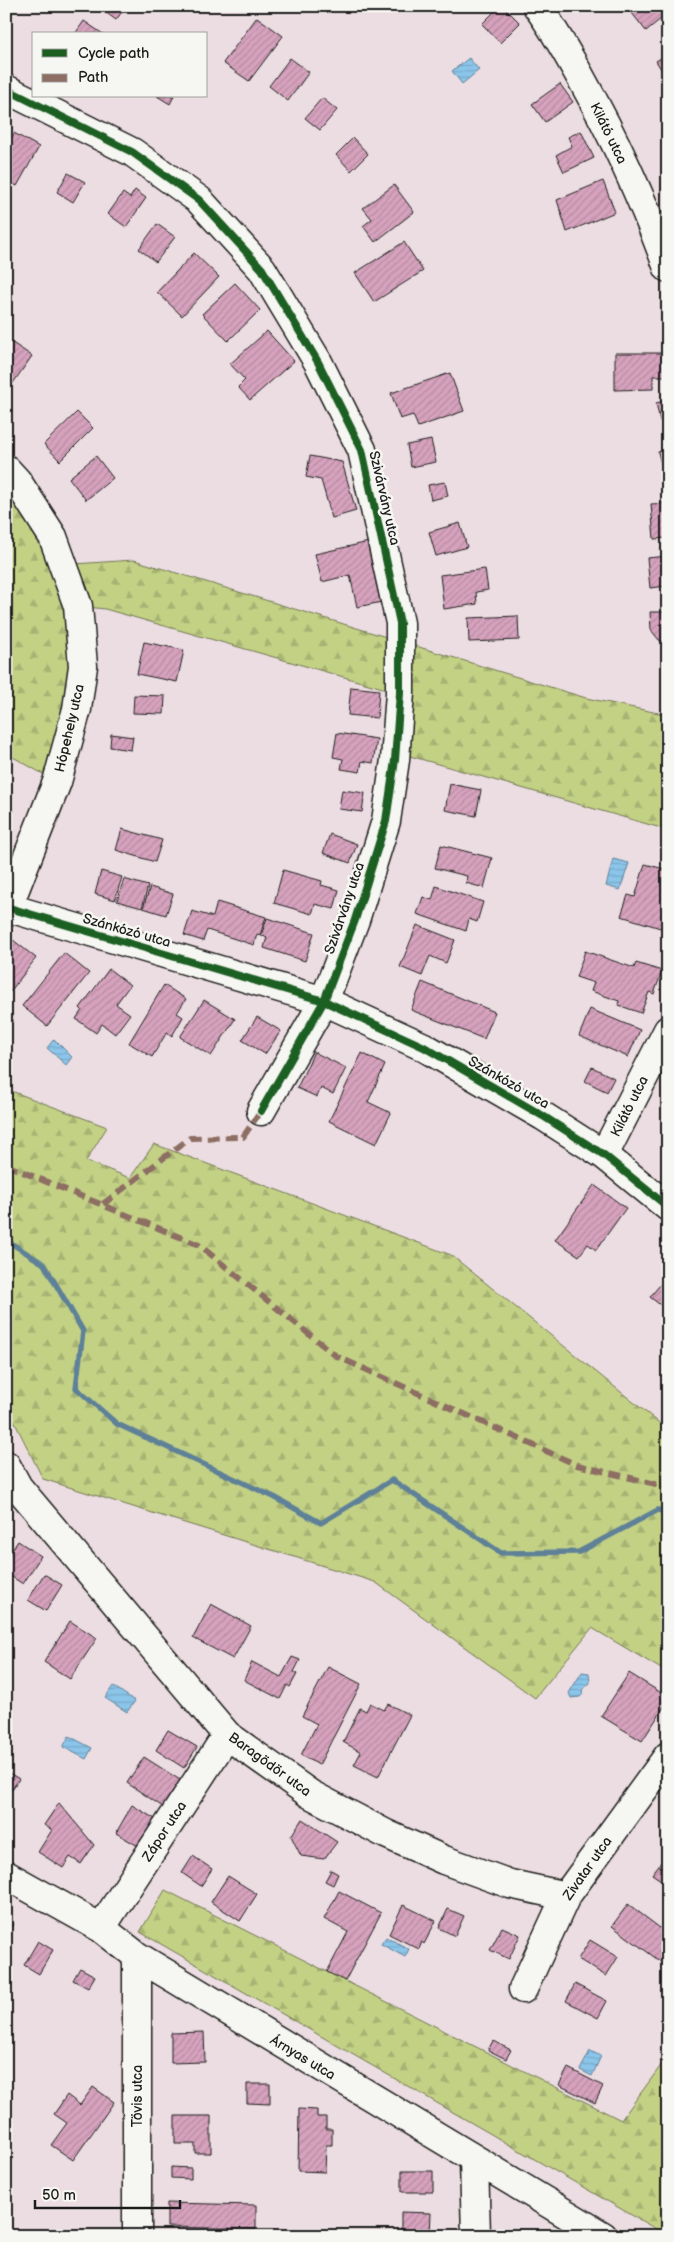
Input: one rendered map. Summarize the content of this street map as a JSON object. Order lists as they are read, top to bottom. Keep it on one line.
{"streets":{"street":["Kilátó utca","Szivárvány utca","Hópehely utca","Szánkózó utca","Baragödör utca","Zápor utca","Zivatar utca","Árnyas utca","Tövis utca"]},"crossings":[["Kilátó utca","Szánkózó utca"],["Szivárvány utca","Szánkózó utca"],["Hópehely utca","Szánkózó utca"],["Baragödör utca","Zápor utca"],["Baragödör utca","Zivatar utca"],["Zápor utca","Árnyas utca"],["Árnyas utca","Tövis utca"]],"legend":["Cycle path","Path"],"scale_bar":"50 m"}
